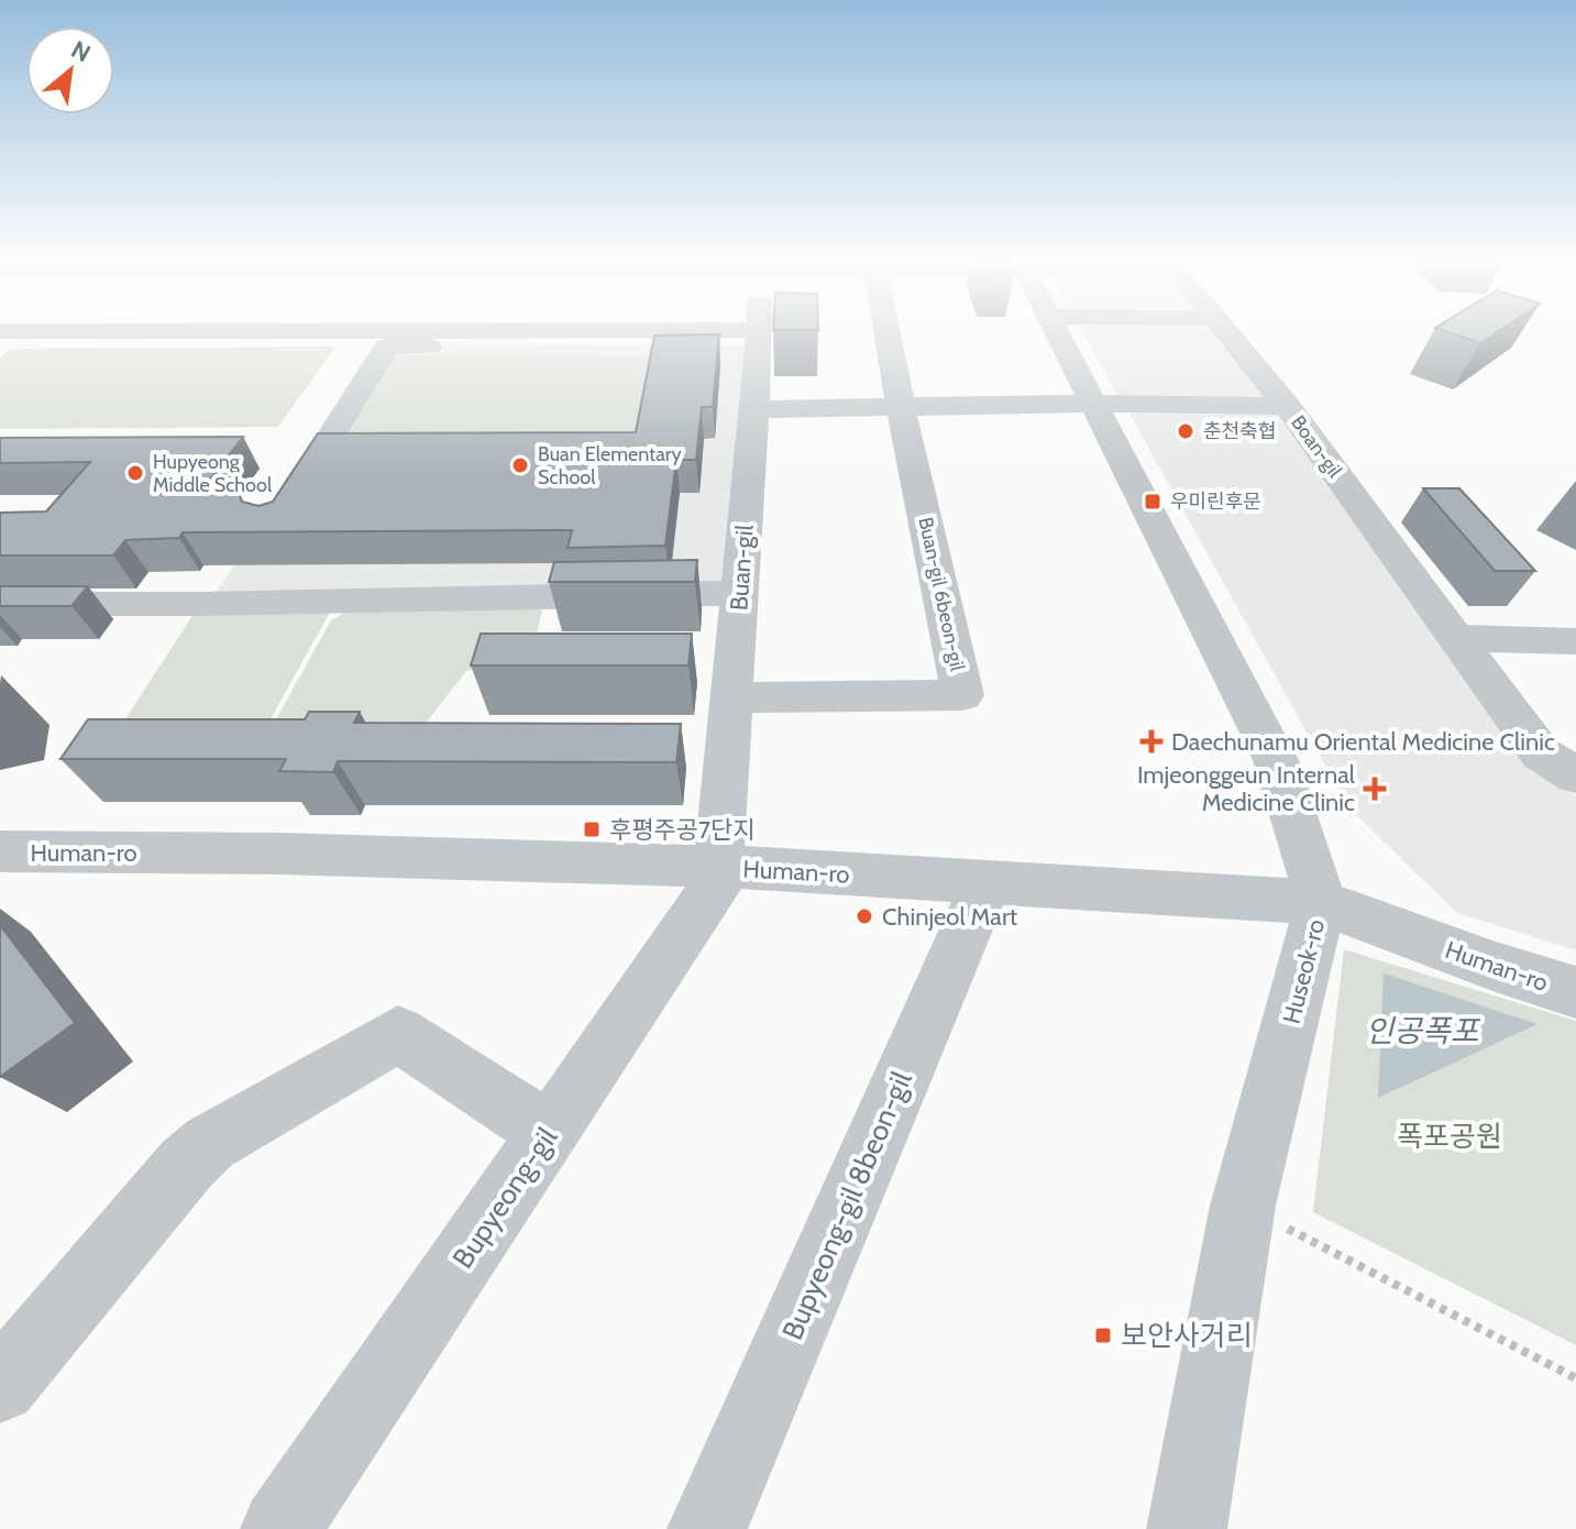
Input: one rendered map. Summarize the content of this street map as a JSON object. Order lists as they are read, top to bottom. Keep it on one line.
{"streets":{"street":["Boan-gil","Buan-gil","Buan-gil 6beon-gil","Human-ro","Huseok-ro","Bupyeong-gil","Bupyeong-gil 8beon-gil"]},"crossings":[["Buan-gil","Buan-gil 6beon-gil"],["Buan-gil","Human-ro"],["Buan-gil","Bupyeong-gil"],["Human-ro","Huseok-ro"],["Human-ro","Bupyeong-gil"],["Human-ro","Bupyeong-gil 8beon-gil"]],"water":["인공폭포"],"parks":["폭포공원"],"places":{"other":["춘천축협","Buan Elementary School","Hupyeong Middle School","Chinjeol Mart"],"transit":["우미린후문","후평주공7단지","보안사거리"],"health":["Daechunamu Oriental Medicine Clinic","Imjeonggeun Internal Medicine Clinic"]},"north":"top right"}
